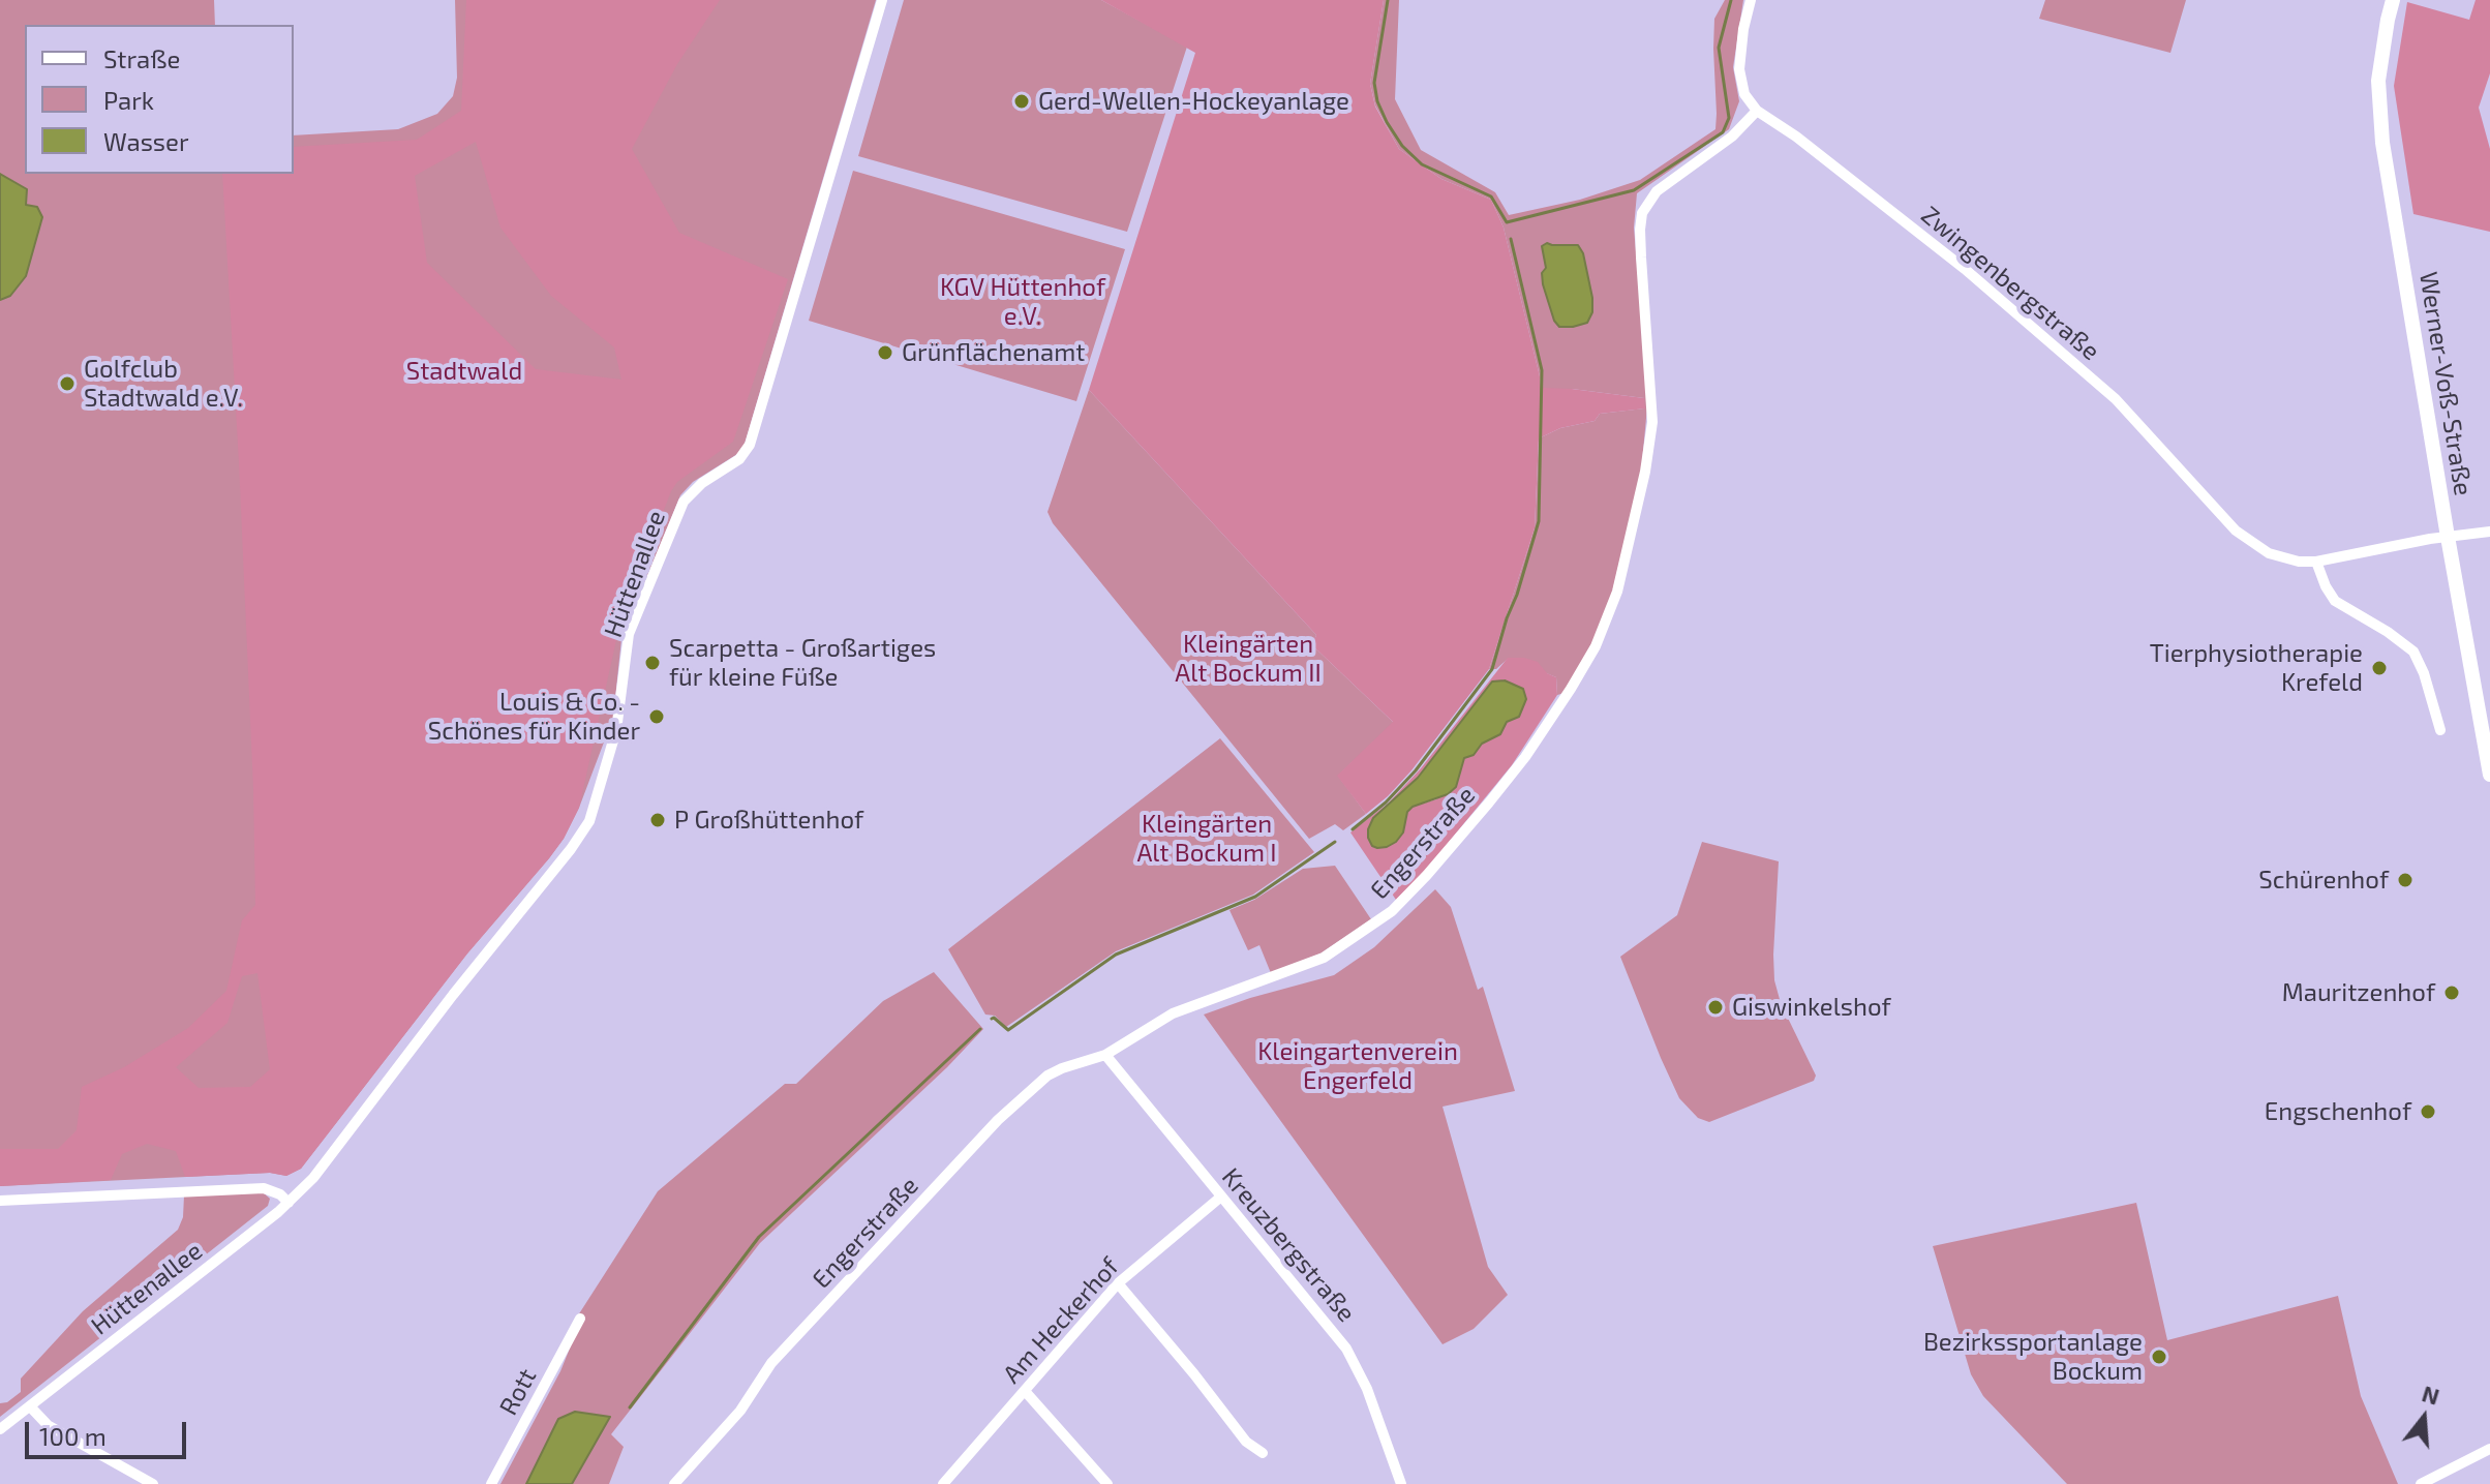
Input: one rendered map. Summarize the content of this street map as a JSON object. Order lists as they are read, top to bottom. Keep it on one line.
{"streets":{"main road":["Werner-Voß-Straße"],"street":["Zwingenbergstraße","Hüttenallee","Engerstraße","Kreuzbergstraße","Am Heckerhof","Rott"]},"crossings":[["Zwingenbergstraße","Werner-Voß-Straße"],["Zwingenbergstraße","Engerstraße"],["Engerstraße","Kreuzbergstraße"],["Kreuzbergstraße","Am Heckerhof"]],"parks":["KGV Hüttenhof e.V.","Stadtwald","Kleingärten Alt Bockum II","Kleingärten Alt Bockum I","Kleingartenverein Engerfeld"],"places":["Gerd-Wellen-Hockeyanlage","Grünflächenamt","Golfclub Stadtwald e.V.","Scarpetta - Großartiges für kleine Füße","Tierphysiotherapie Krefeld","Louis & Co. - Schönes für Kinder","P Großhüttenhof","Schürenhof","Mauritzenhof","Giswinkelshof","Engschenhof","Bezirkssportanlage Bockum"],"legend":["Straße","Park","Wasser"],"scale_bar":"100 m","north":"top"}
